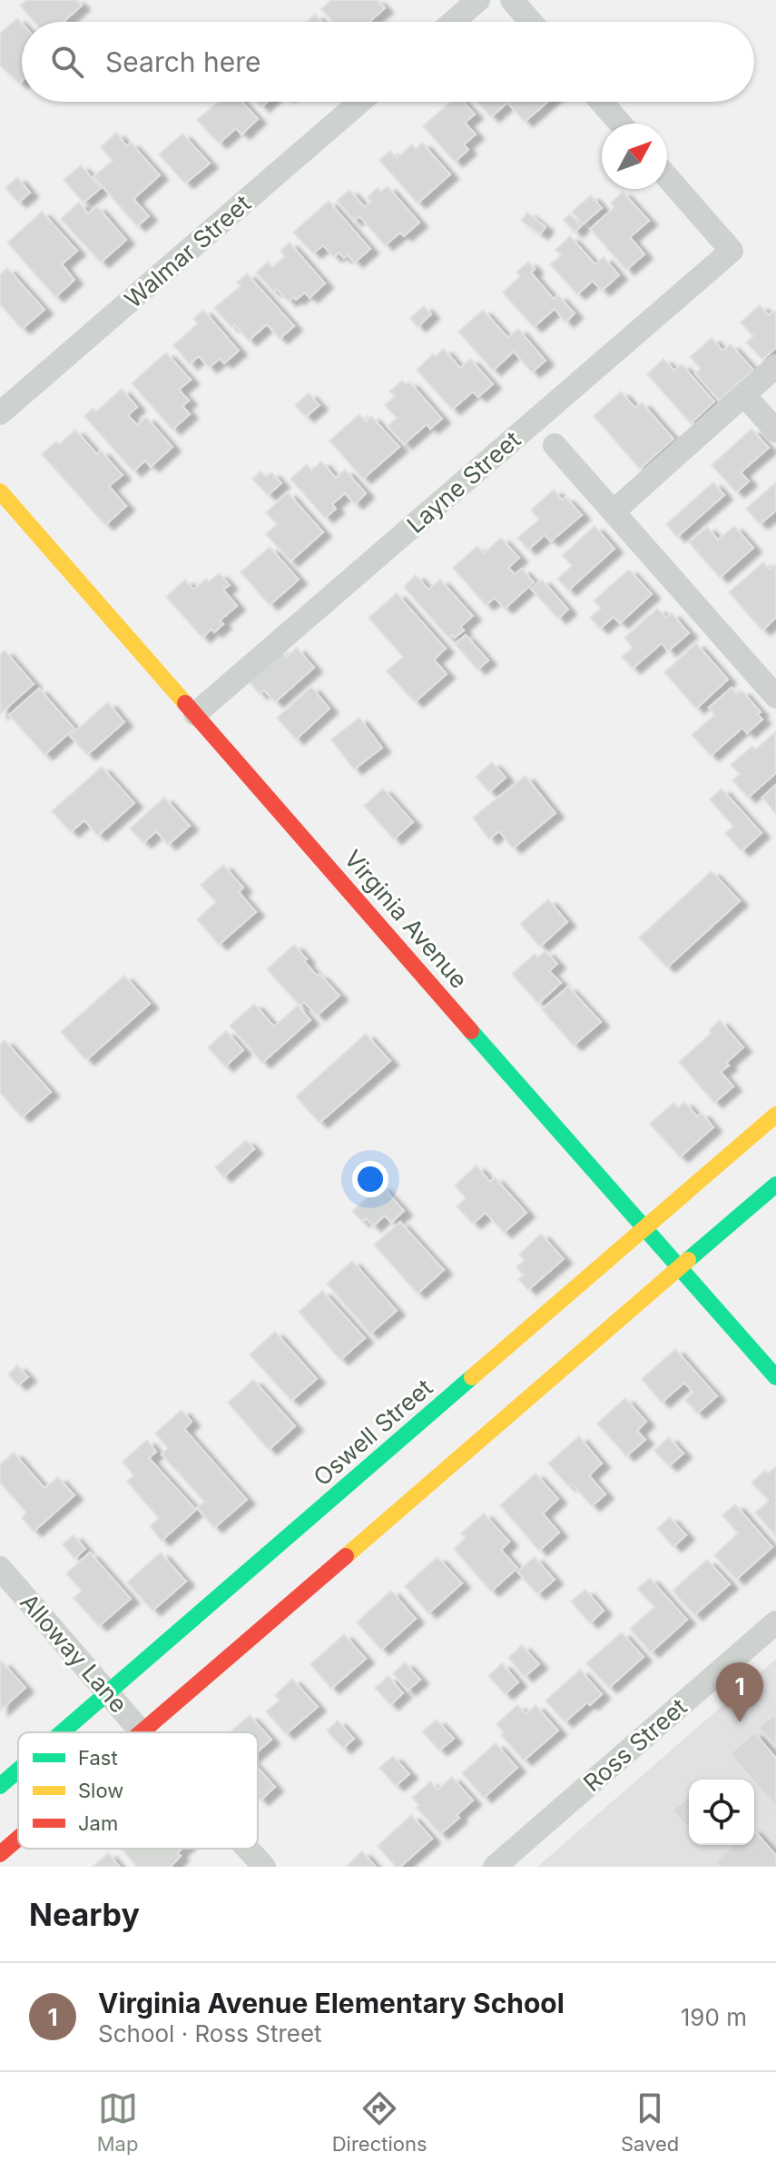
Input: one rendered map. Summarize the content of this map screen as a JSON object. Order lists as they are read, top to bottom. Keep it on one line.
{"streets":{"main road":["Virginia Avenue","Oswell Street"],"street":["Walmar Street","Layne Street","Alloway Lane","Ross Street"]},"crossings":[["Layne Street","Virginia Avenue"],["Virginia Avenue","Oswell Street"],["Oswell Street","Alloway Lane"]],"legend":["Fast","Slow","Jam"],"north":"top right","page":{"search":"Search here","pins":"1","heading":"Nearby","list":[{"mark":"1","name":"Virginia Avenue Elementary School","note":"School · Ross Street","value":"190 m"}],"nav":["Map","Directions","Saved"]}}
